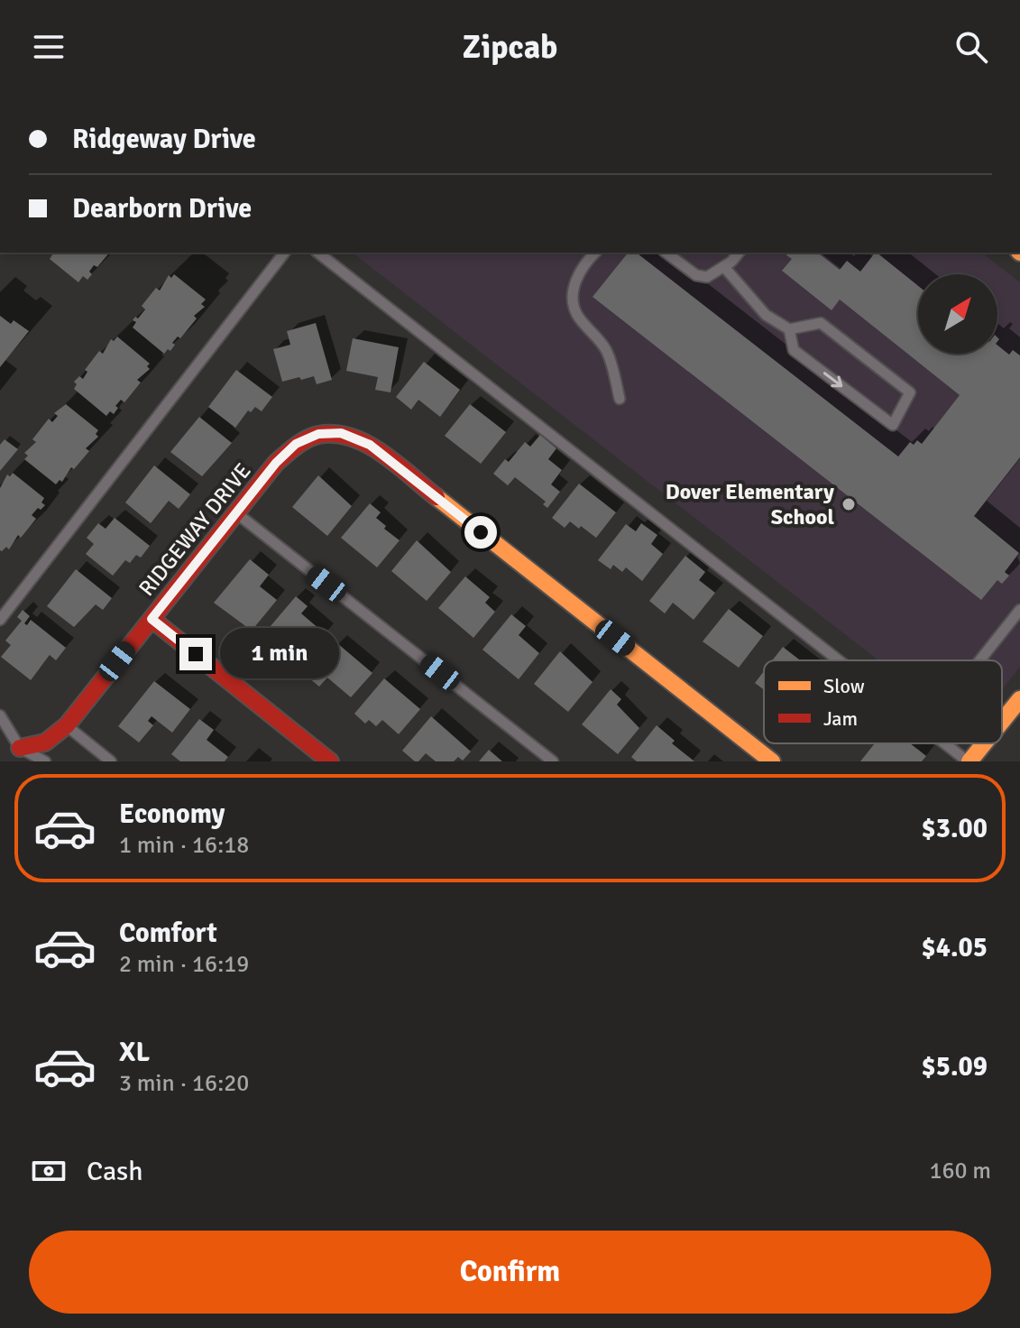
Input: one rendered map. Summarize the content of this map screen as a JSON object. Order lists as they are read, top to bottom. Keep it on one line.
{"streets":{"street":["RIDGEWAY DRIVE"]},"places":["Dover Elementary School"],"legend":["Slow","Jam"],"north":"top right","page":{"header":"Zipcab","banner":["Ridgeway Drive","Dearborn Drive"],"bubble":"1 min","list":[{"name":"Economy","note":"1 min · 16:18","value":"$3.00"},{"name":"Comfort","note":"2 min · 16:19","value":"$4.05"},{"name":"XL","note":"3 min · 16:20","value":"$5.09"}],"pay":["Cash","160 m"],"buttons":"Confirm"}}
